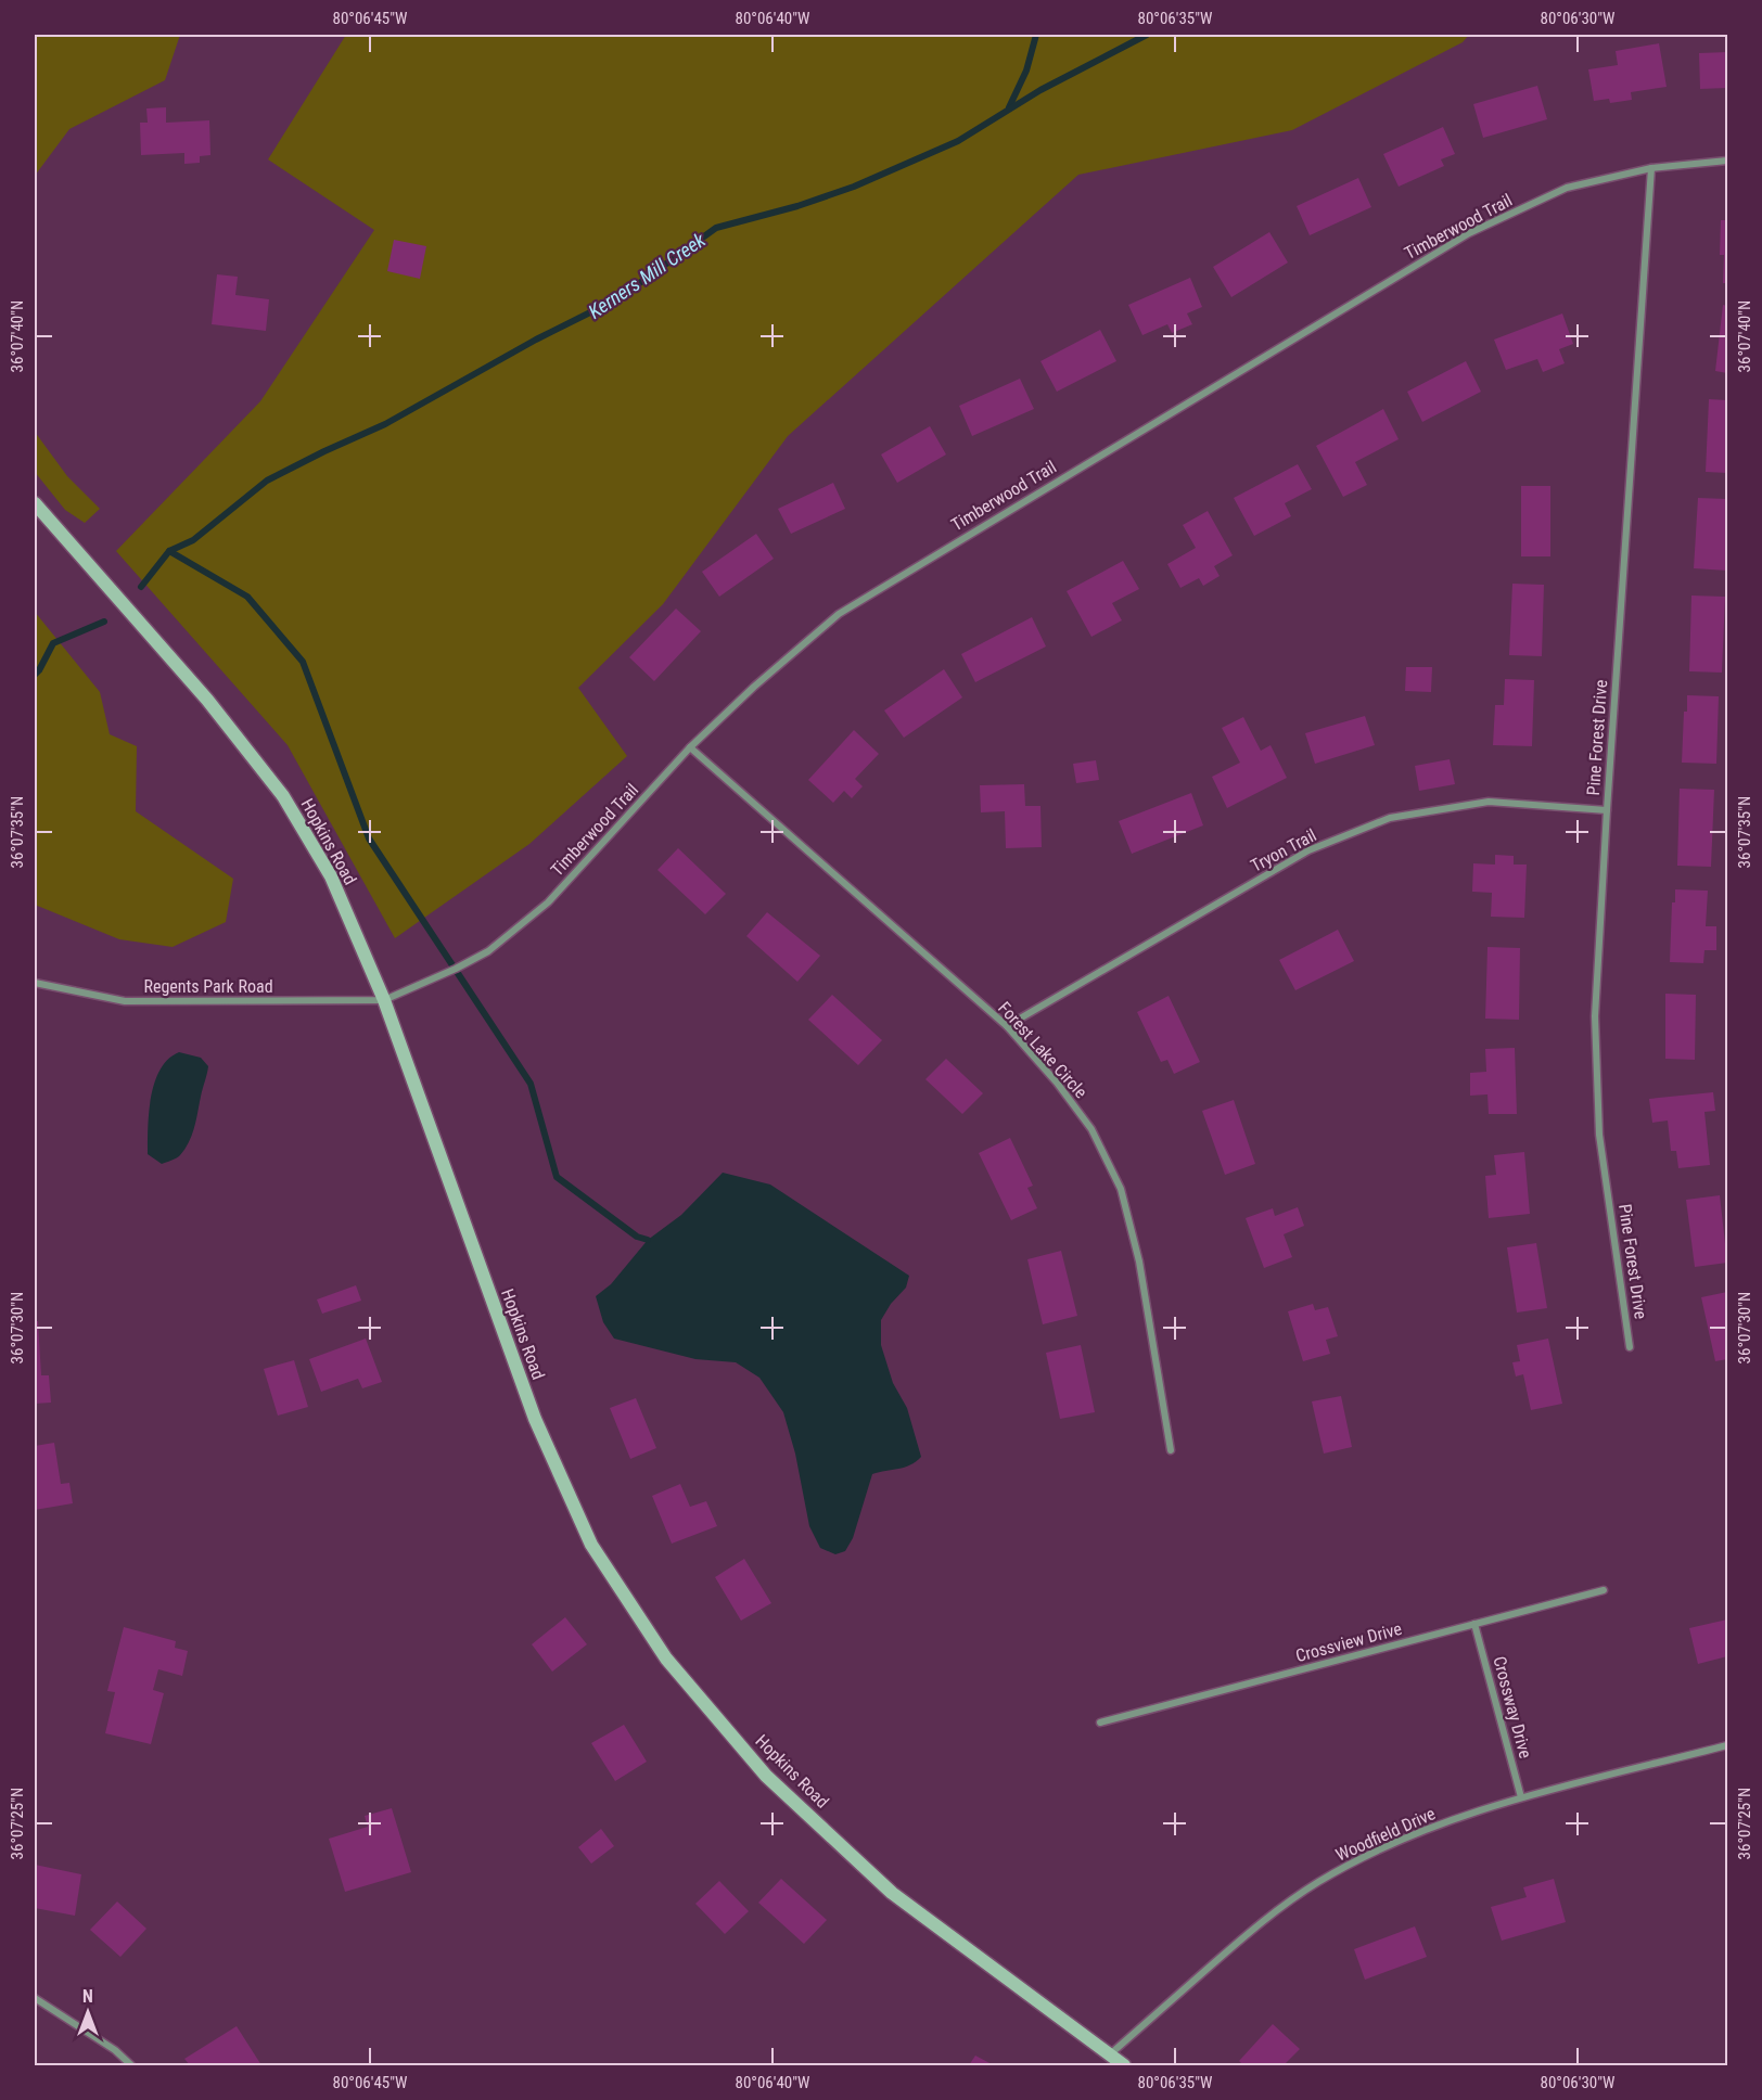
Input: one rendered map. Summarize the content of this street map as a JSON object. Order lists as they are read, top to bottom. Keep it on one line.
{"streets":{"main road":["Hopkins Road"],"street":["Timberwood Trail","Pine Forest Drive","Tryon Trail","Regents Park Road","Forest Lake Circle","Crossview Drive","Crossway Drive","Woodfield Drive"]},"crossings":[["Timberwood Trail","Pine Forest Drive"],["Timberwood Trail","Hopkins Road"],["Timberwood Trail","Regents Park Road"],["Timberwood Trail","Forest Lake Circle"],["Pine Forest Drive","Tryon Trail"],["Hopkins Road","Regents Park Road"],["Hopkins Road","Woodfield Drive"],["Tryon Trail","Forest Lake Circle"],["Crossview Drive","Crossway Drive"],["Crossway Drive","Woodfield Drive"]],"water":["Kerners Mill Creek"],"north":"top","coordinates":["80°06'45\"W","80°06'40\"W","80°06'35\"W","80°06'30\"W","36°07'40\"N","36°07'35\"N","36°07'30\"N","36°07'25\"N"]}
